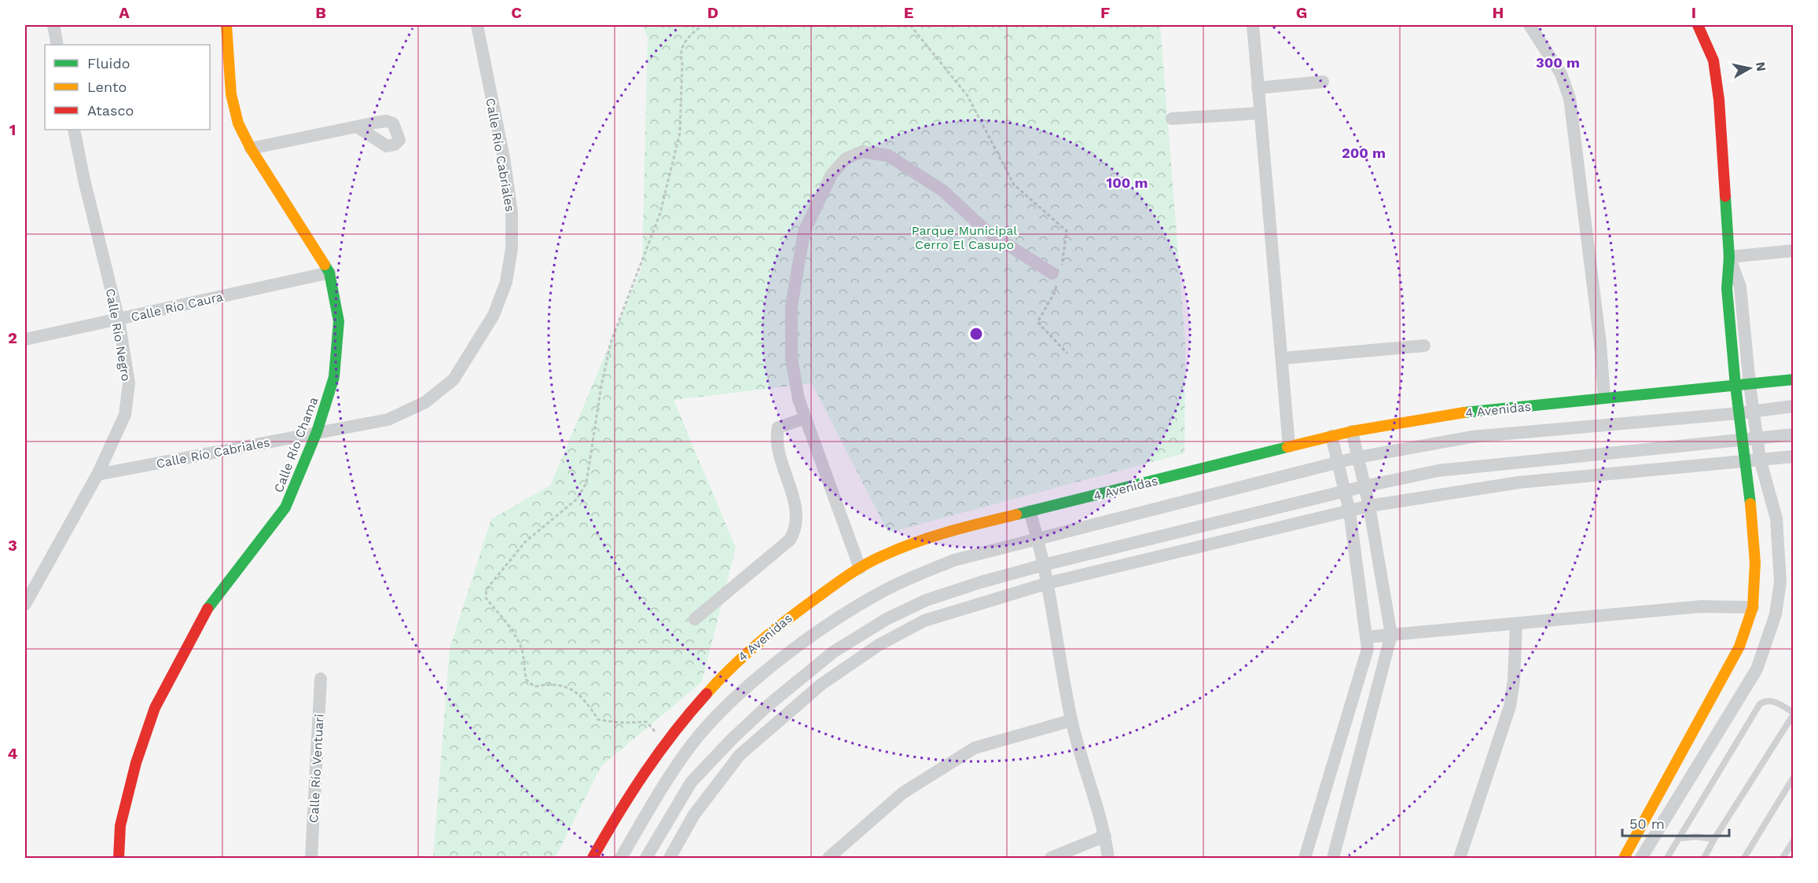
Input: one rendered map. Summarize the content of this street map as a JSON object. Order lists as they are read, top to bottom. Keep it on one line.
{"streets":{"street":["Calle Río Cabriales","Calle Río Caura","Calle Río Negro","4 Avenidas","Calle Río Chama","Calle Río Ventuari"]},"crossings":[["Calle Río Cabriales","Calle Río Negro"],["Calle Río Cabriales","Calle Río Chama"],["Calle Río Caura","Calle Río Negro"],["Calle Río Caura","Calle Río Chama"]],"parks":["Parque Municipal Cerro El Casupo"],"legend":["Fluido","Lento","Atasco"],"scale_bar":"50 m","north":"right","grid":{"columns":["A","B","C","D","E","F","G","H","I"],"rows":["1","2","3","4"]},"rings":["300 m","200 m","100 m"]}
